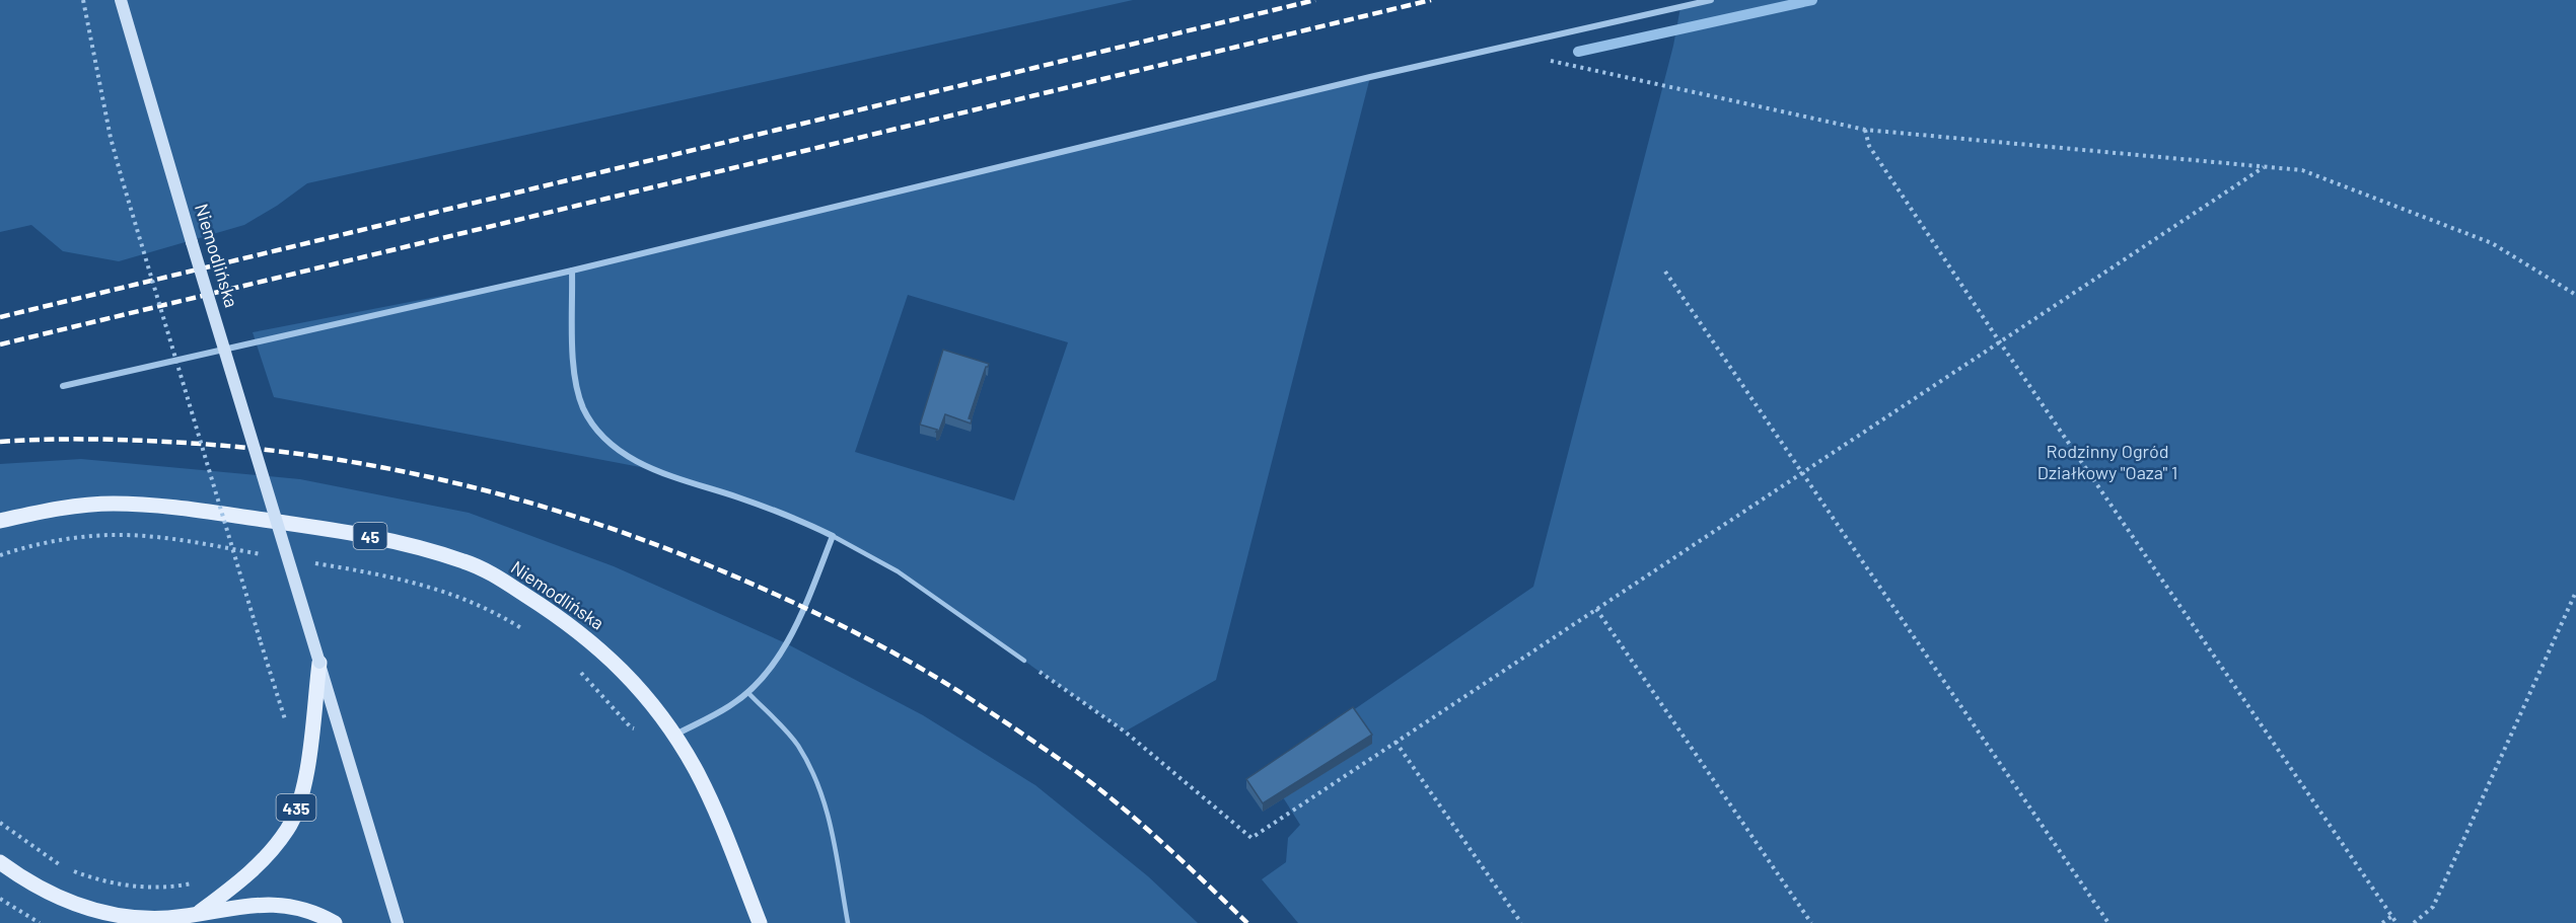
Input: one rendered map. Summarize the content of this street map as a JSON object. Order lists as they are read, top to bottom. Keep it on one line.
{"streets":{"main road":["Niemodlińska","45","435"]},"crossings":[["Niemodlińska","45"],["Niemodlińska","435"]],"parks":["Rodzinny Ogród Działkowy \"Oaza\" 1"]}
